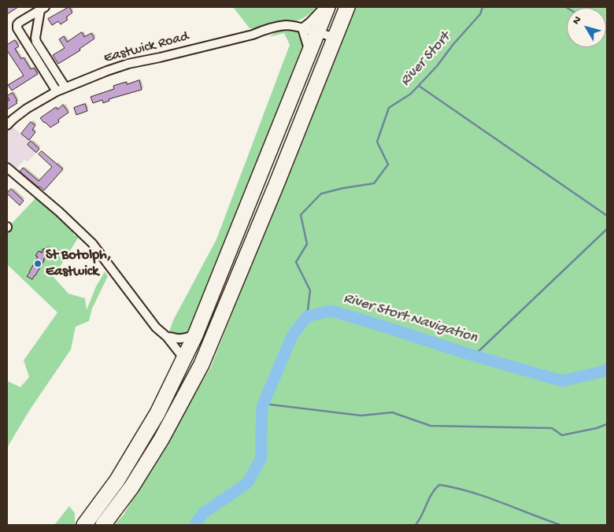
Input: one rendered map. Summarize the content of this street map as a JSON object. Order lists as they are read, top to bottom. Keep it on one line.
{"streets":{"street":["Eastwick Road"]},"water":["River Stort","River Stort Navigation"],"places":["St Botolph, Eastwick"],"north":"top left"}
